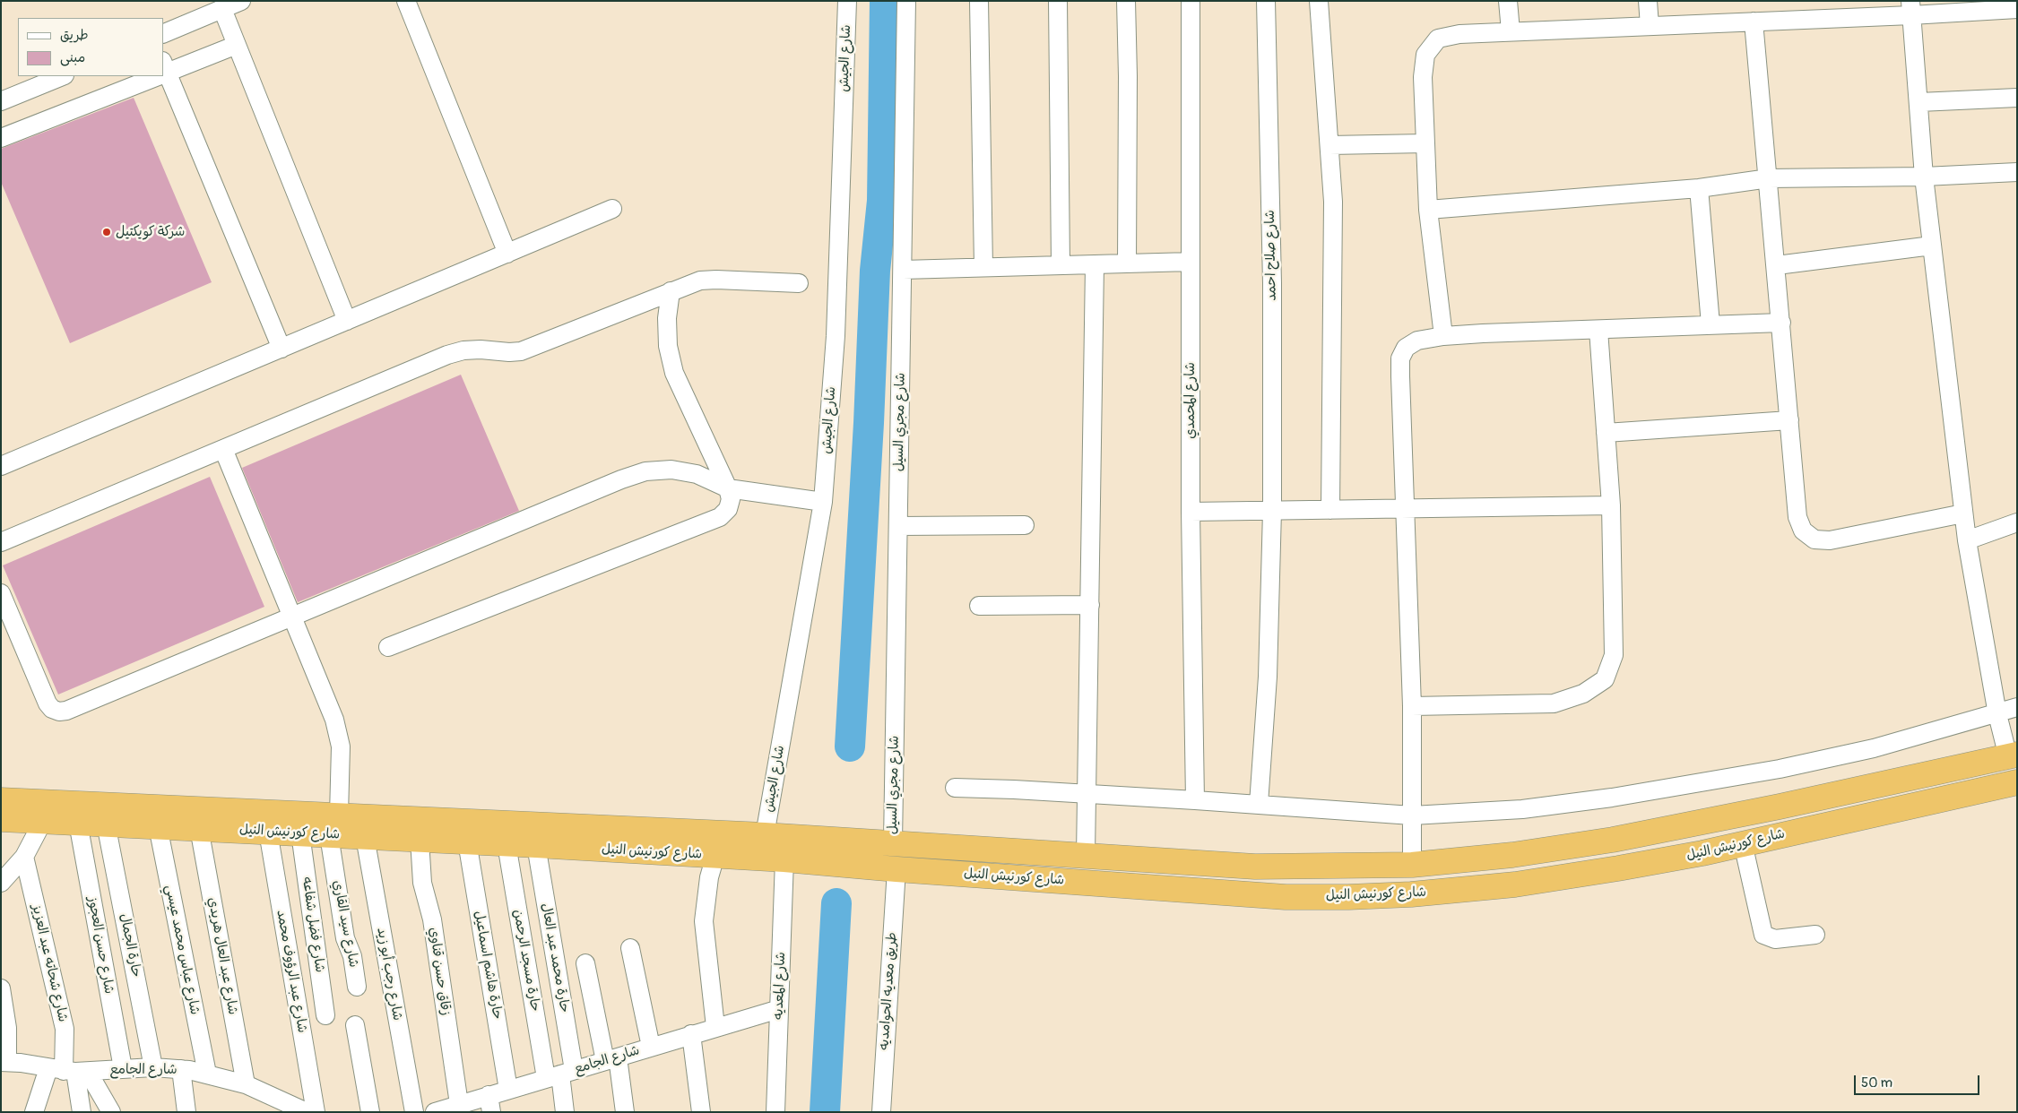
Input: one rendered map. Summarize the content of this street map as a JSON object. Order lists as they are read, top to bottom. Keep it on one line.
{"streets":{"highway":["شارع كورنيش النيل"],"street":["شارع الجيش","شارع صلاح احمد","شارع المحمدي","شارع مجري السيل","شارع سيد القاري","شارع فضل شفاعه","شارع حسن العجوز","حارة الجمال","شارع عباس محمد عيسي","شارع عبد العال هريدي","حارة محمد عبد العال","حارة مسجد الرحمن","شارع شحاته عبد العزيز","حارة هاشم اسماعيل","شارع عبد الرؤوف محمد","زقاق حسن قناوي","شارع رجب أبو زيد","شارع المعديه","طريق معديه الحوامديه","شارع الجامع"]},"crossings":[["شارع الجيش","شارع كورنيش النيل"],["شارع مجري السيل","شارع كورنيش النيل"],["شارع كورنيش النيل","شارع سيد القاري"],["شارع كورنيش النيل","شارع فضل شفاعه"],["شارع كورنيش النيل","شارع حسن العجوز"],["شارع كورنيش النيل","حارة الجمال"],["شارع كورنيش النيل","شارع عباس محمد عيسي"],["شارع كورنيش النيل","شارع عبد العال هريدي"],["شارع كورنيش النيل","حارة محمد عبد العال"],["شارع كورنيش النيل","حارة مسجد الرحمن"],["شارع كورنيش النيل","حارة هاشم اسماعيل"],["شارع كورنيش النيل","شارع عبد الرؤوف محمد"],["شارع كورنيش النيل","زقاق حسن قناوي"],["شارع كورنيش النيل","شارع رجب أبو زيد"],["شارع كورنيش النيل","شارع المعديه"],["شارع كورنيش النيل","طريق معديه الحوامديه"],["شارع حسن العجوز","شارع الجامع"],["حارة الجمال","شارع الجامع"],["شارع عباس محمد عيسي","شارع الجامع"],["شارع عبد العال هريدي","شارع الجامع"],["حارة محمد عبد العال","حارة مسجد الرحمن"],["حارة محمد عبد العال","شارع الجامع"],["حارة مسجد الرحمن","شارع الجامع"],["شارع شحاته عبد العزيز","شارع الجامع"],["حارة هاشم اسماعيل","شارع الجامع"],["زقاق حسن قناوي","شارع الجامع"],["شارع المعديه","شارع الجامع"]],"places":["شركة كويكتيل"],"legend":["طريق","مبنى"],"scale_bar":"50 m"}
